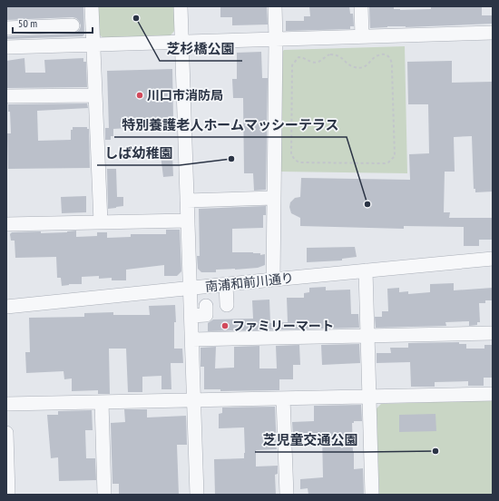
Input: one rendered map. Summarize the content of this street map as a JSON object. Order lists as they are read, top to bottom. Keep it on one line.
{"streets":{"street":["南浦和前川通り"]},"places":["芝杉橋公園","川口市消防局","しば幼稚園","特別養護老人ホームマッシーテラス","ファミリーマート","芝児童交通公園"],"scale_bar":"50 m"}
